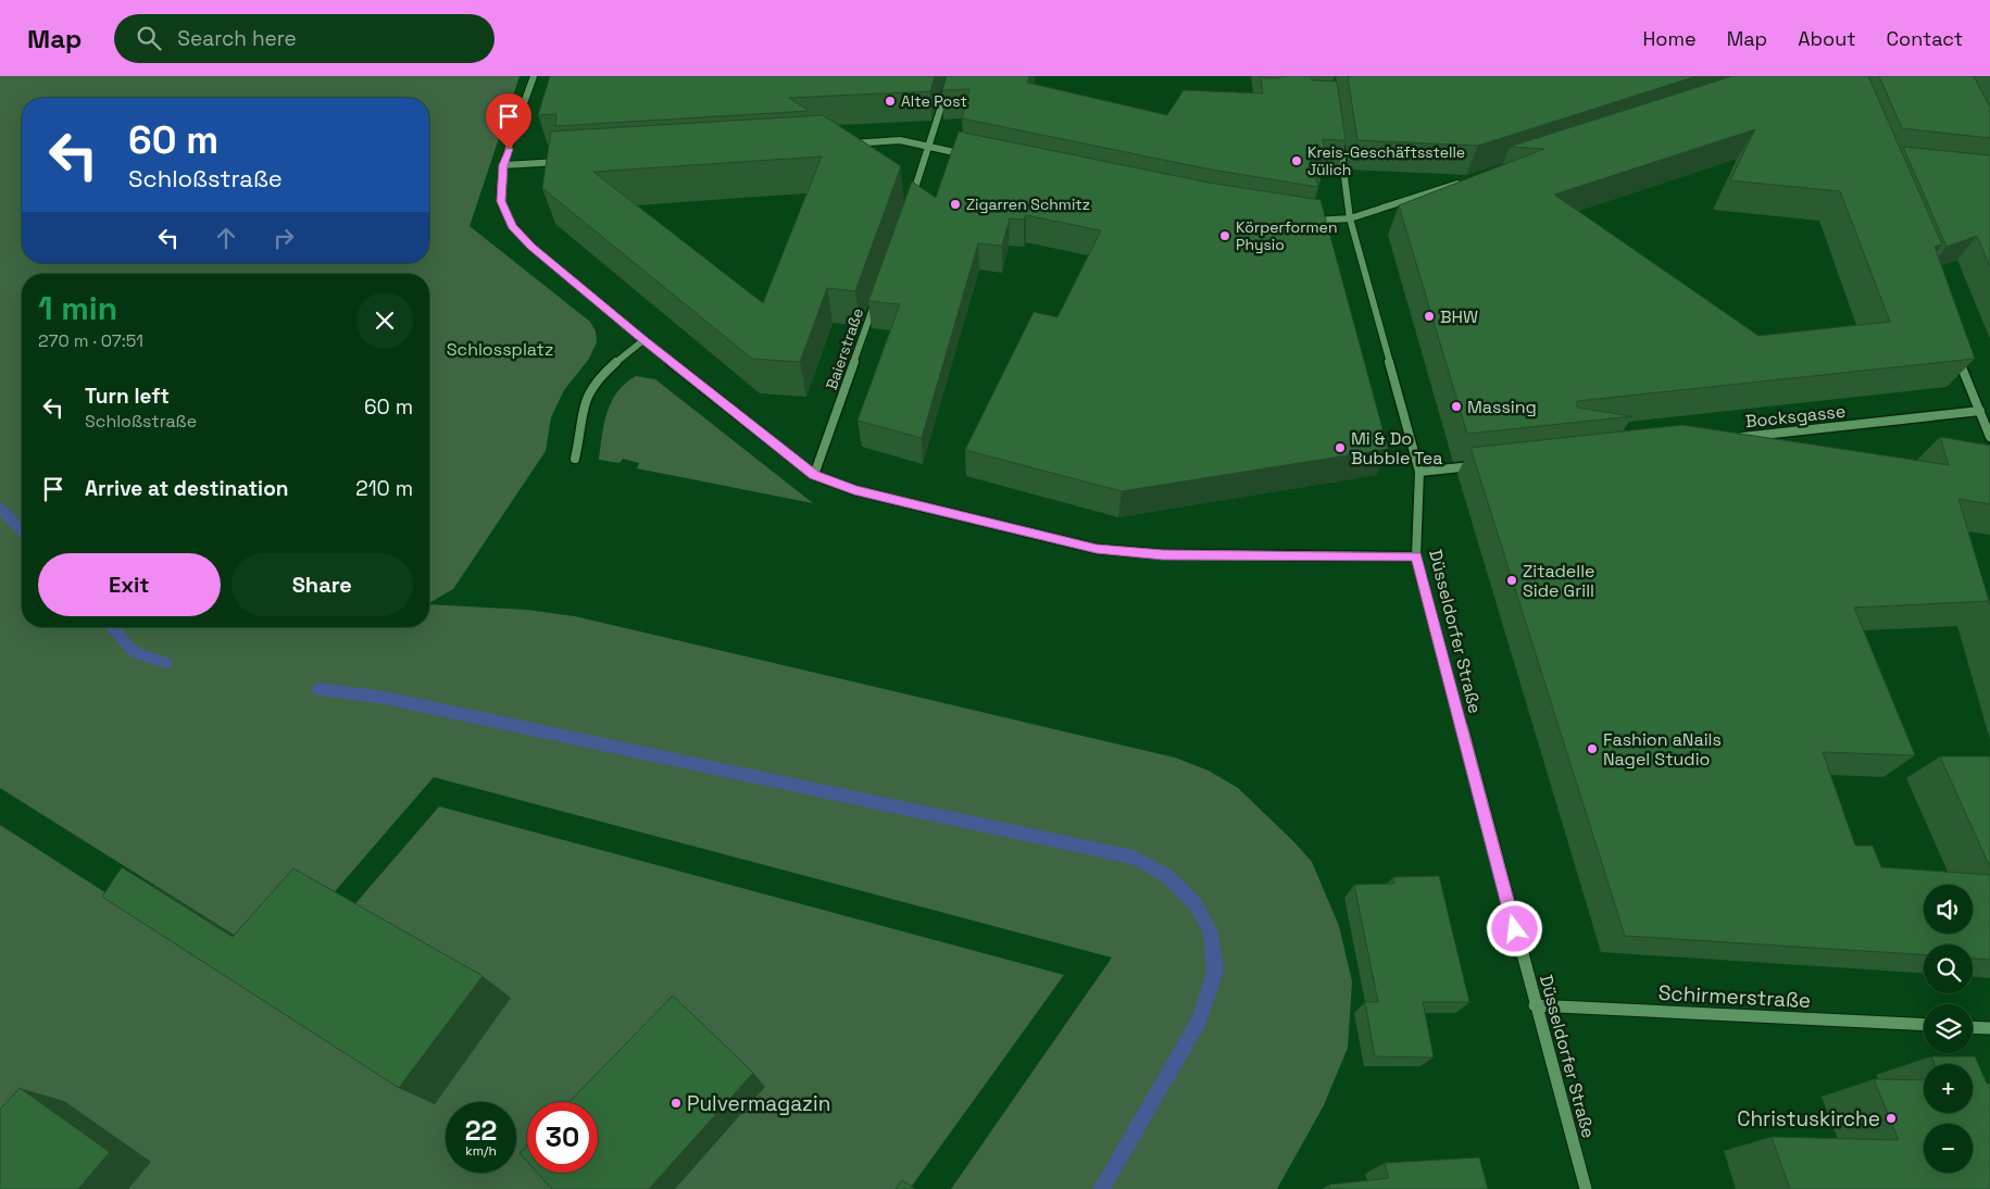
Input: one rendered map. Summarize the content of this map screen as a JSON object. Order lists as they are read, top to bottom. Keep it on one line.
{"streets":{"street":["Baierstraße","Bocksgasse","Düsseldorfer Straße","Schirmerstraße"]},"crossings":[["Düsseldorfer Straße","Schirmerstraße"]],"parks":["Schlossplatz"],"places":["Alte Post","Kreis-Geschäftsstelle Jülich","Zigarren Schmitz","Körperformen Physio","BHW","Massing","Mi & Do Bubble Tea","Zitadelle Side Grill","Fashion aNails Nagel Studio","Pulvermagazin","Christuskirche"],"page":{"header":"Map","search":"Search here","nav":["Home","Map","About","Contact"],"turn":["60 m","Schloßstraße"],"heading":["1 min","270 m · 07:51"],"list":[{"name":"Turn left","note":"Schloßstraße","value":"60 m"},{"name":"Arrive at destination","value":"210 m"}],"buttons":["Exit","Share"],"map_buttons":["+","−"],"speed":"22 km/h","limit":"30"}}
